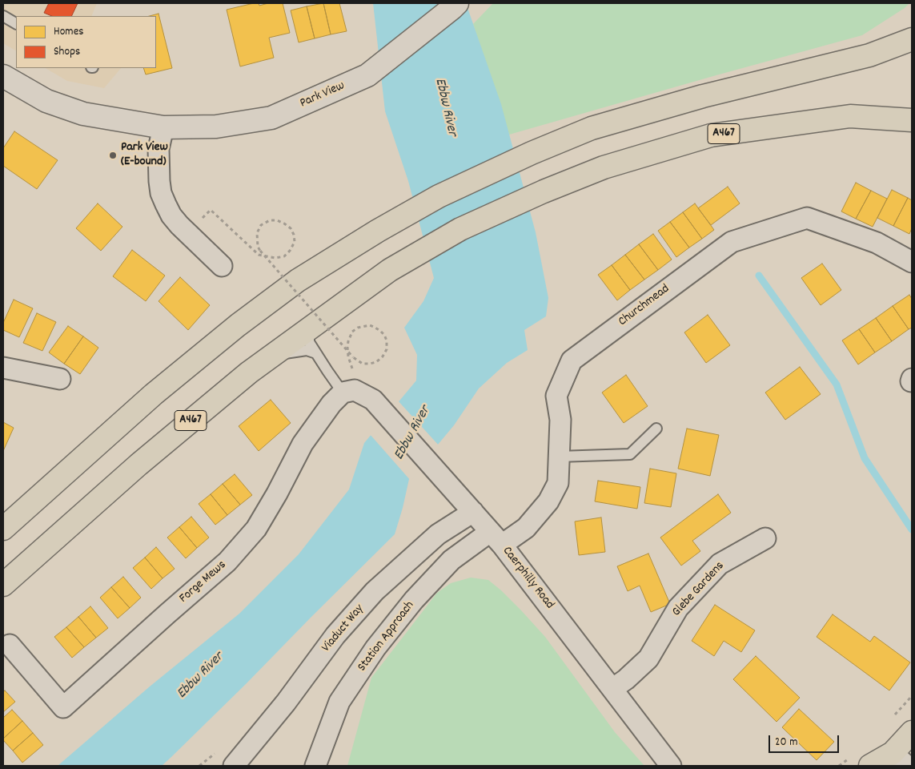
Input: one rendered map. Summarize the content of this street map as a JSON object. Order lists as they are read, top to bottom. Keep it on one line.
{"streets":{"main road":["A467"],"street":["Park View","Churchmead","Caerphilly Road","Forge Mews","Glebe Gardens","Viaduct Way","Station Approach"]},"crossings":[["Churchmead","Caerphilly Road"],["Churchmead","Station Approach"],["Caerphilly Road","Forge Mews"],["Caerphilly Road","Glebe Gardens"],["Caerphilly Road","Viaduct Way"],["Caerphilly Road","Station Approach"]],"water":["Ebbw River"],"places":["Park View (E-bound)"],"legend":["Homes","Shops"],"scale_bar":"20 m"}
